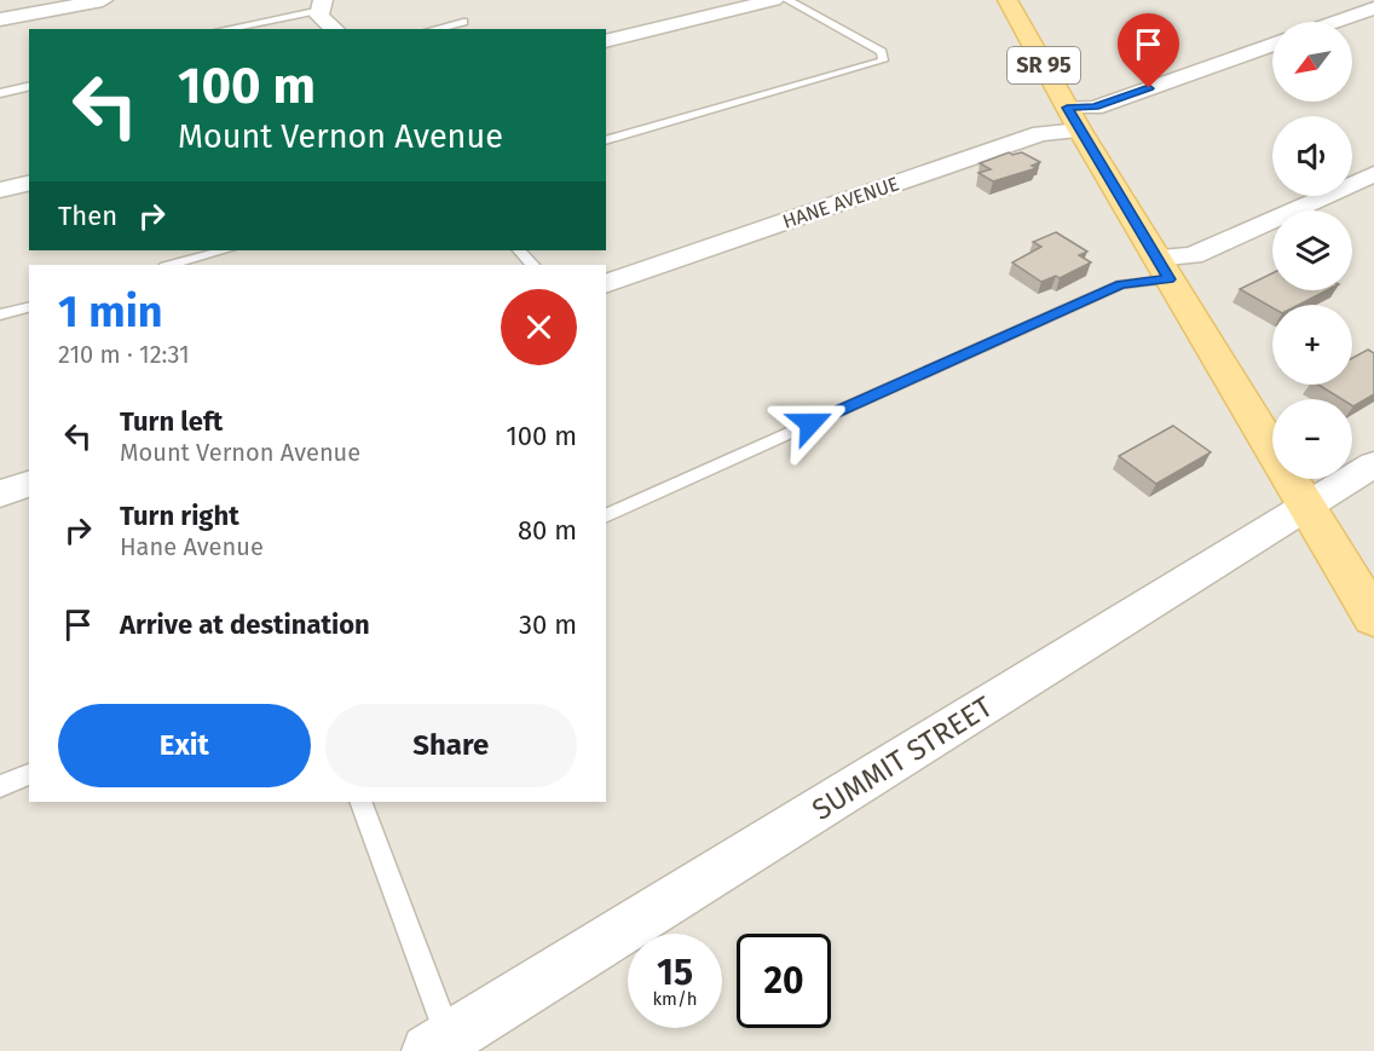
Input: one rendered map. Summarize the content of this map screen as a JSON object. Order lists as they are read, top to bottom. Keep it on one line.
{"streets":{"main road":["SR 95"],"street":["HANE AVENUE","SUMMIT STREET"]},"crossings":[["SR 95","HANE AVENUE"],["SR 95","SUMMIT STREET"]],"north":"bottom left","page":{"map_buttons":["+","−"],"turn":["100 m","Mount Vernon Avenue"],"then":"Then","heading":["1 min","210 m · 12:31"],"list":[{"name":"Turn left","note":"Mount Vernon Avenue","value":"100 m"},{"name":"Turn right","note":"Hane Avenue","value":"80 m"},{"name":"Arrive at destination","value":"30 m"}],"buttons":["Exit","Share"],"speed":"15 km/h","limit":"20"}}
